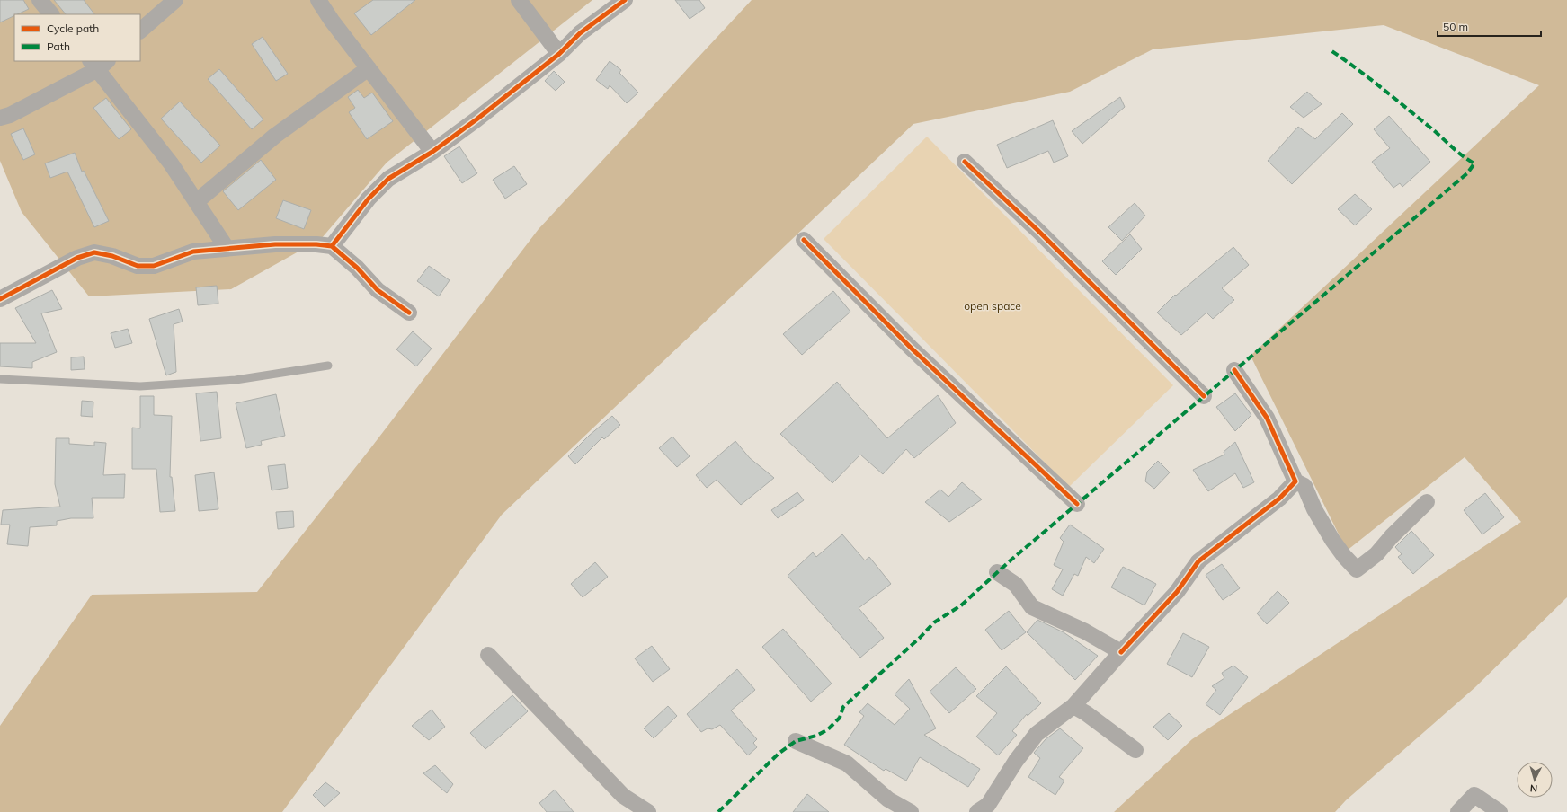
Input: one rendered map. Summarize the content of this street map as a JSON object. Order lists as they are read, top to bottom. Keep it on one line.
{"parks":["open space"],"legend":["Cycle path","Path"],"scale_bar":"50 m","north":"bottom"}
